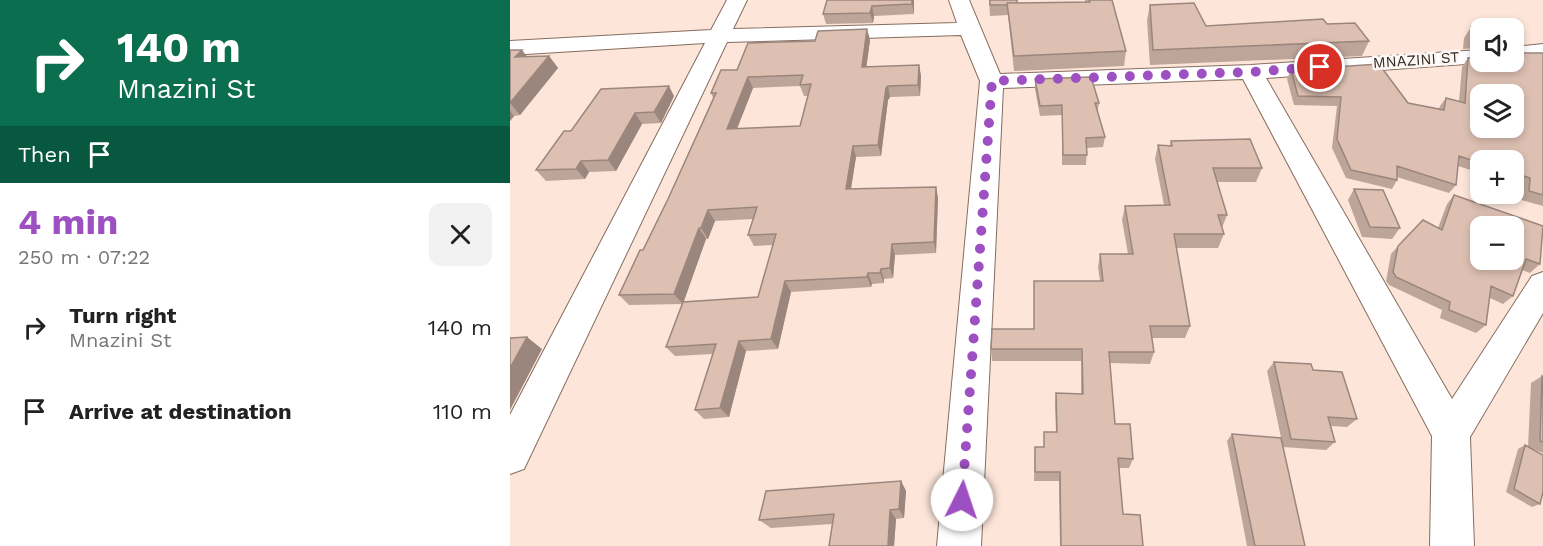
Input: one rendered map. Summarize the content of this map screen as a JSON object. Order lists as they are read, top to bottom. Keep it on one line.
{"streets":{"street":["MNAZINI ST"]},"page":{"turn":["140 m","Mnazini St"],"map_buttons":["+","−"],"then":"Then","heading":["4 min","250 m · 07:22"],"list":[{"name":"Turn right","note":"Mnazini St","value":"140 m"},{"name":"Arrive at destination","value":"110 m"}]}}
